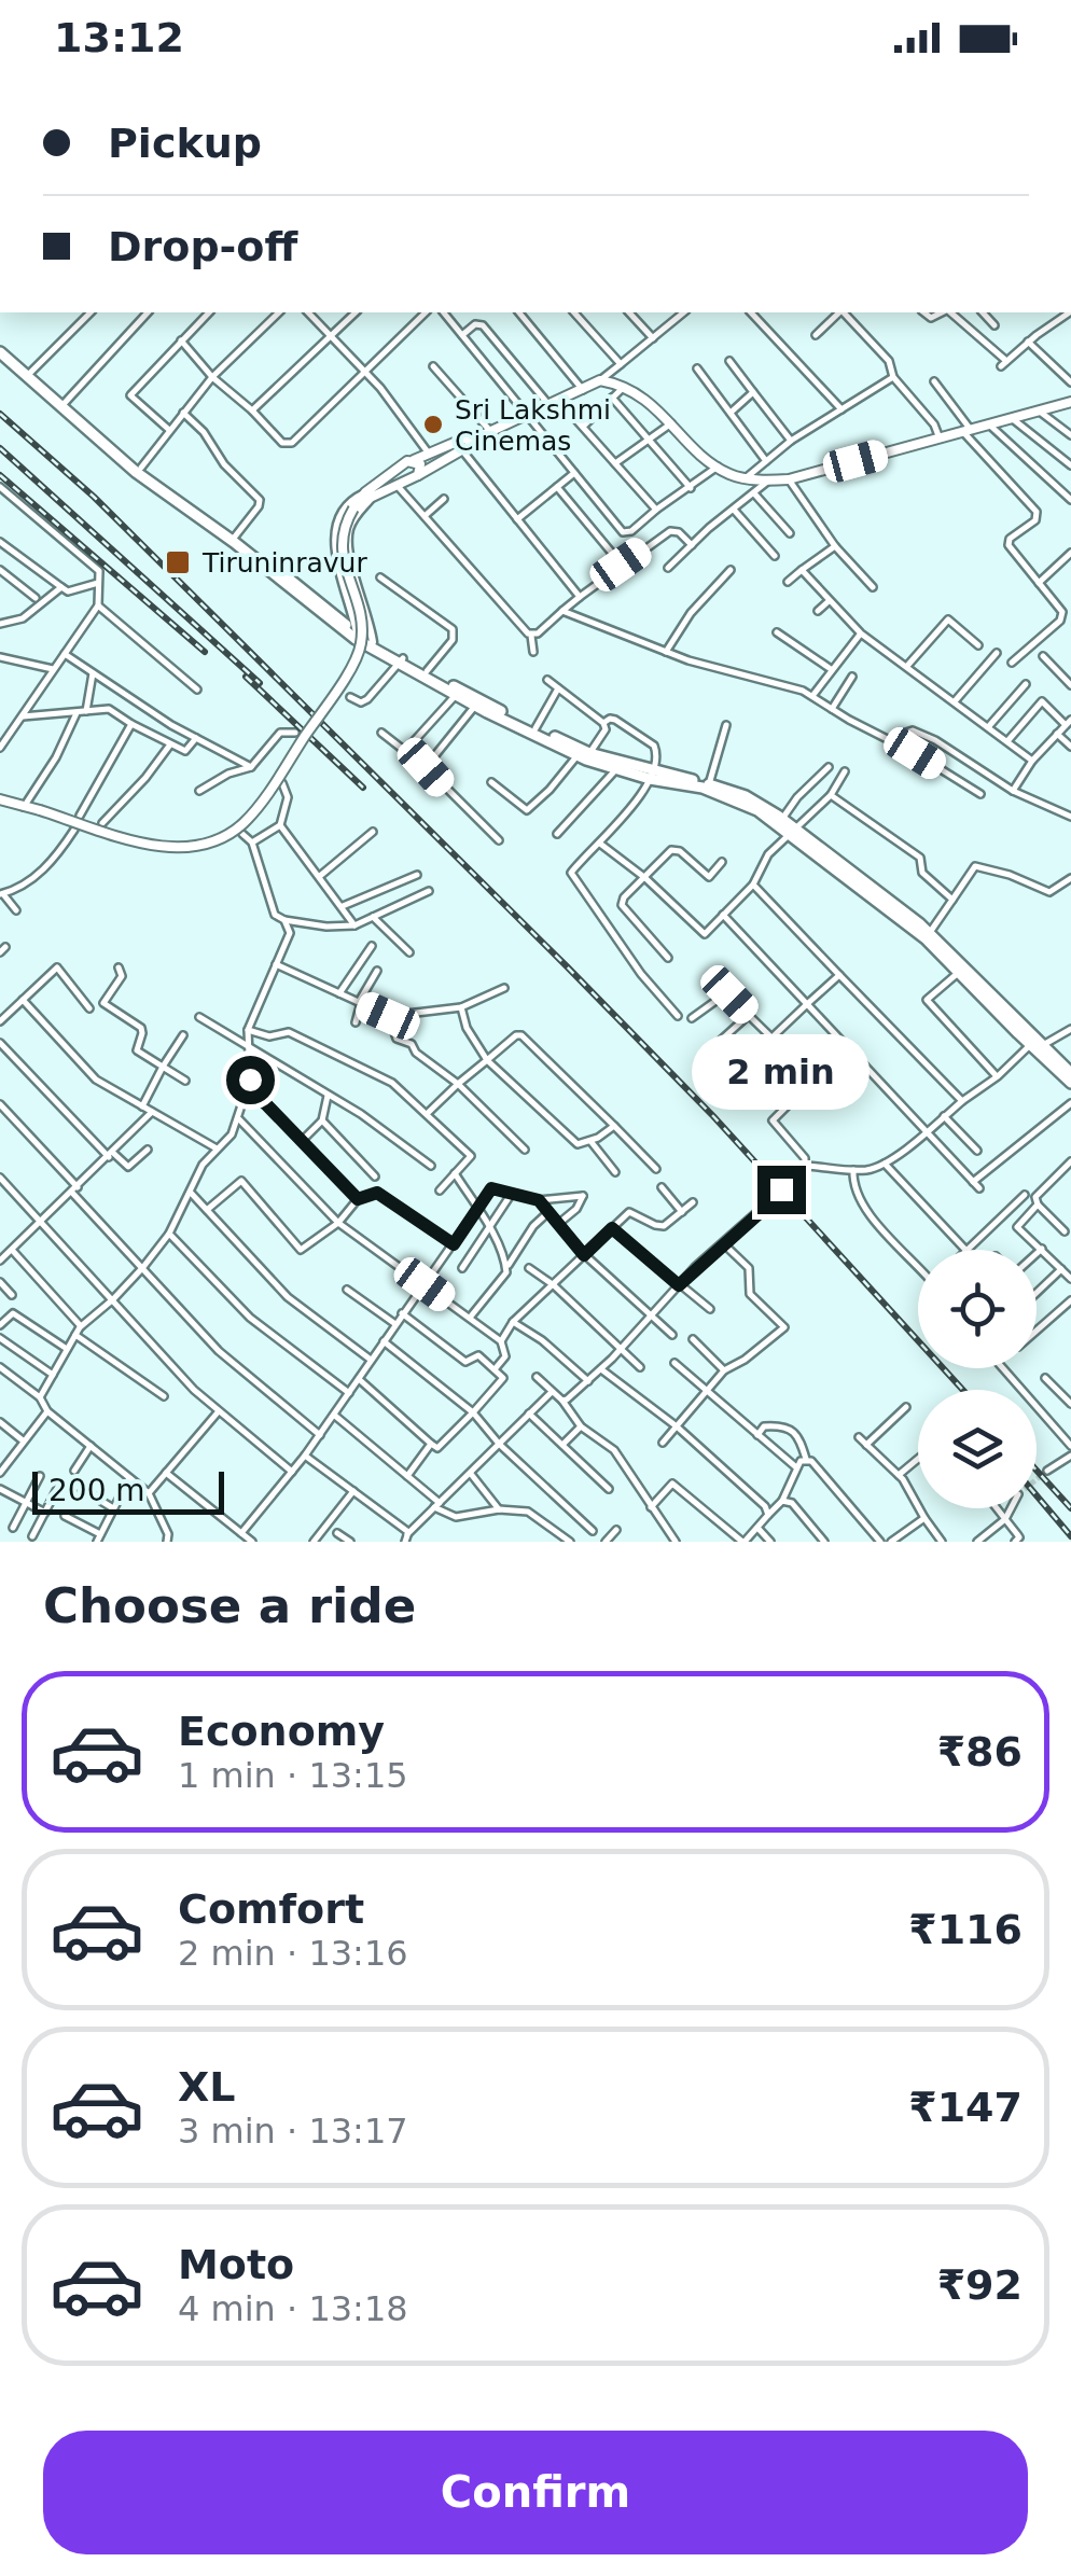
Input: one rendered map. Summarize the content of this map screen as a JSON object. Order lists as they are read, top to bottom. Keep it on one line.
{"places":{"other":["Sri Lakshmi Cinemas"],"transit":["Tiruninravur"]},"scale_bar":"200 m","page":{"status":"13:12","banner":["Pickup","Drop-off"],"bubble":"2 min","scale":"200 m","heading":"Choose a ride","list":[{"name":"Economy","note":"1 min · 13:15","value":"₹86"},{"name":"Comfort","note":"2 min · 13:16","value":"₹116"},{"name":"XL","note":"3 min · 13:17","value":"₹147"},{"name":"Moto","note":"4 min · 13:18","value":"₹92"}],"buttons":"Confirm"}}
